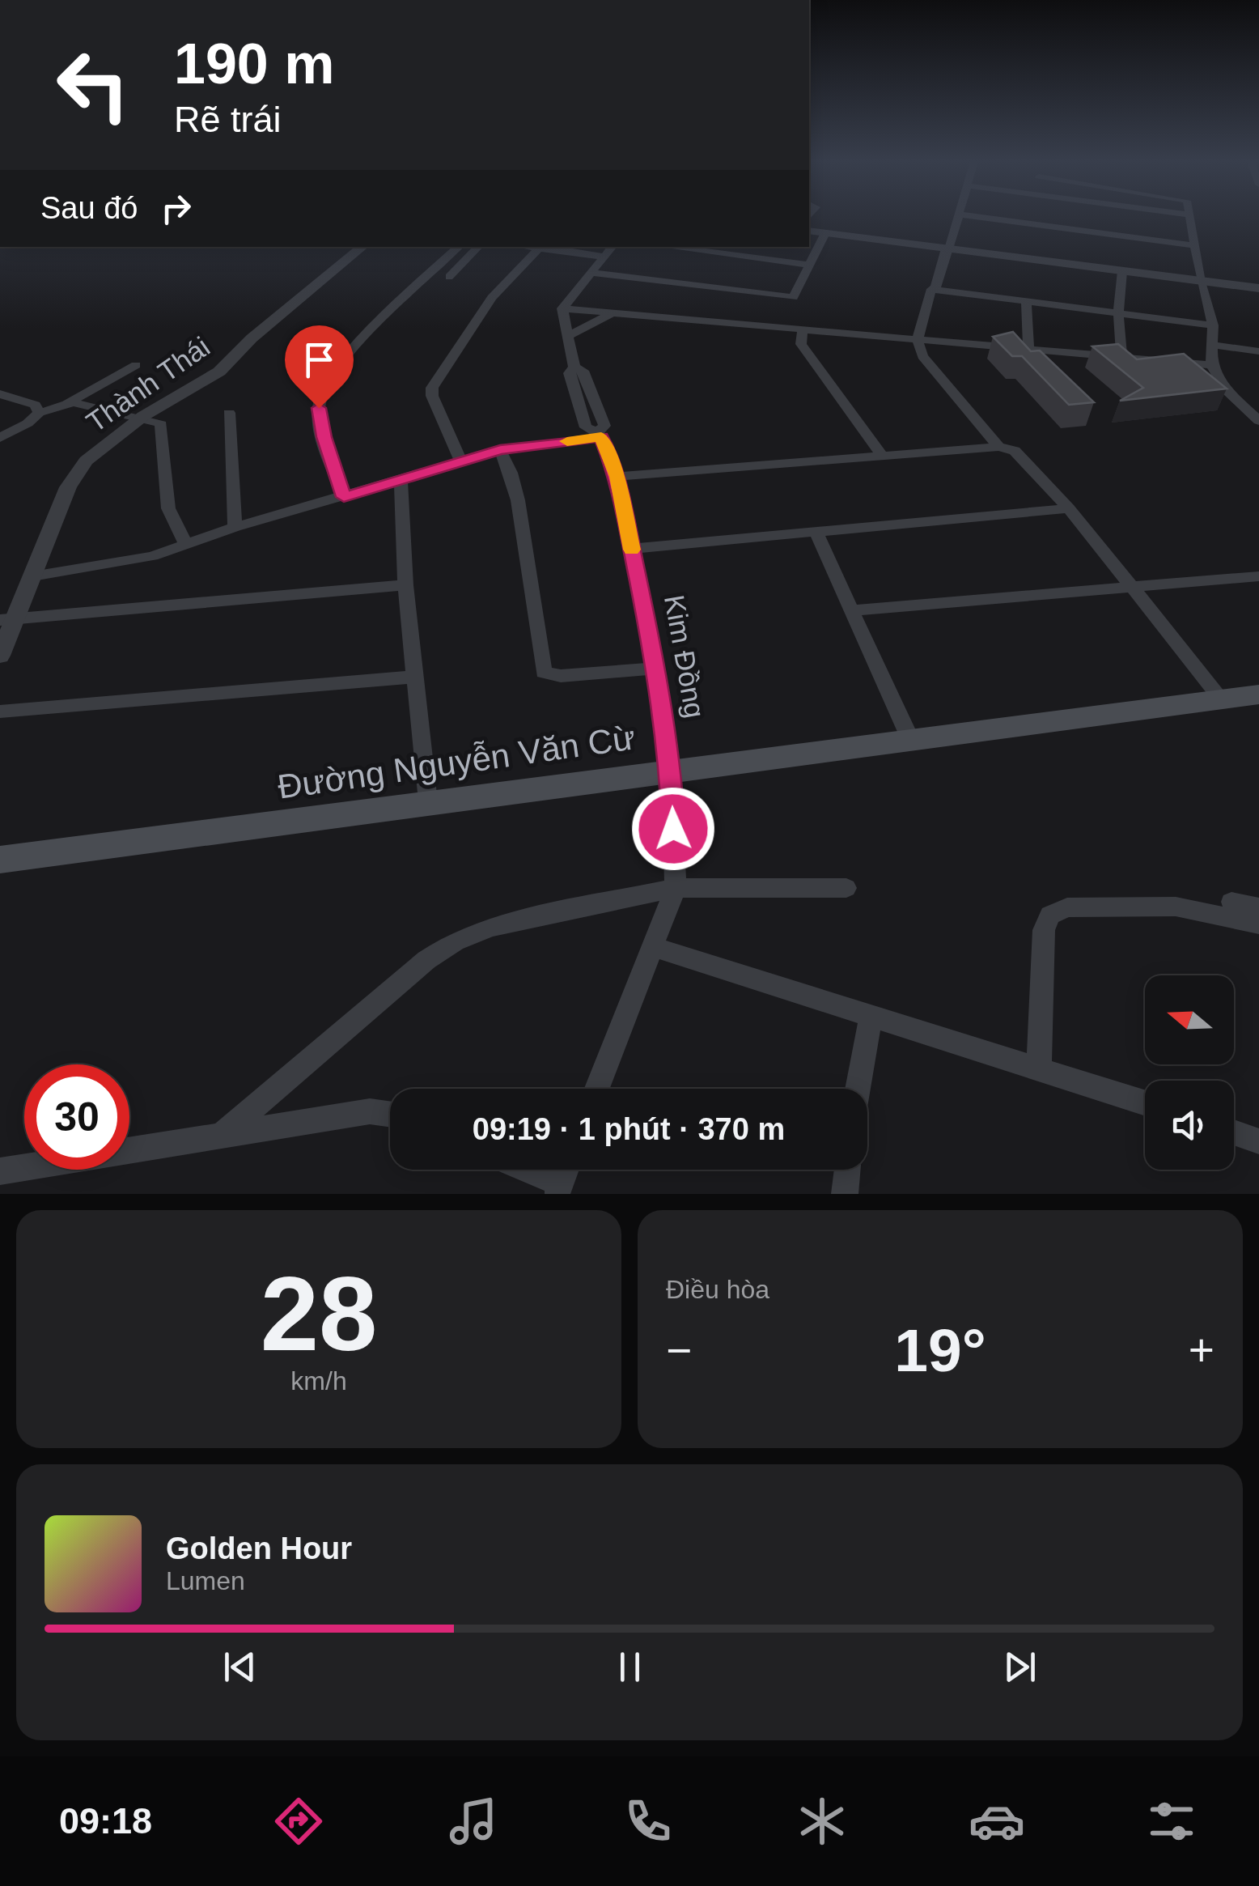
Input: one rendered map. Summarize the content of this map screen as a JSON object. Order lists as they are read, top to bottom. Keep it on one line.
{"streets":{"main road":["Đường Nguyễn Văn Cừ"],"street":["Thành Thái","Kim Đồng"]},"crossings":[["Kim Đồng","Đường Nguyễn Văn Cừ"]],"north":"left","page":{"turn":["190 m","Rẽ trái"],"then":"Sau đó","limit":"30","trip":"09:19 · 1 phút · 370 m","tile":[["28","km/h"],"Điều hòa"],"heat":["−","19°","+"],"song":["Golden Hour","Lumen"],"tabs":"09:18"}}
